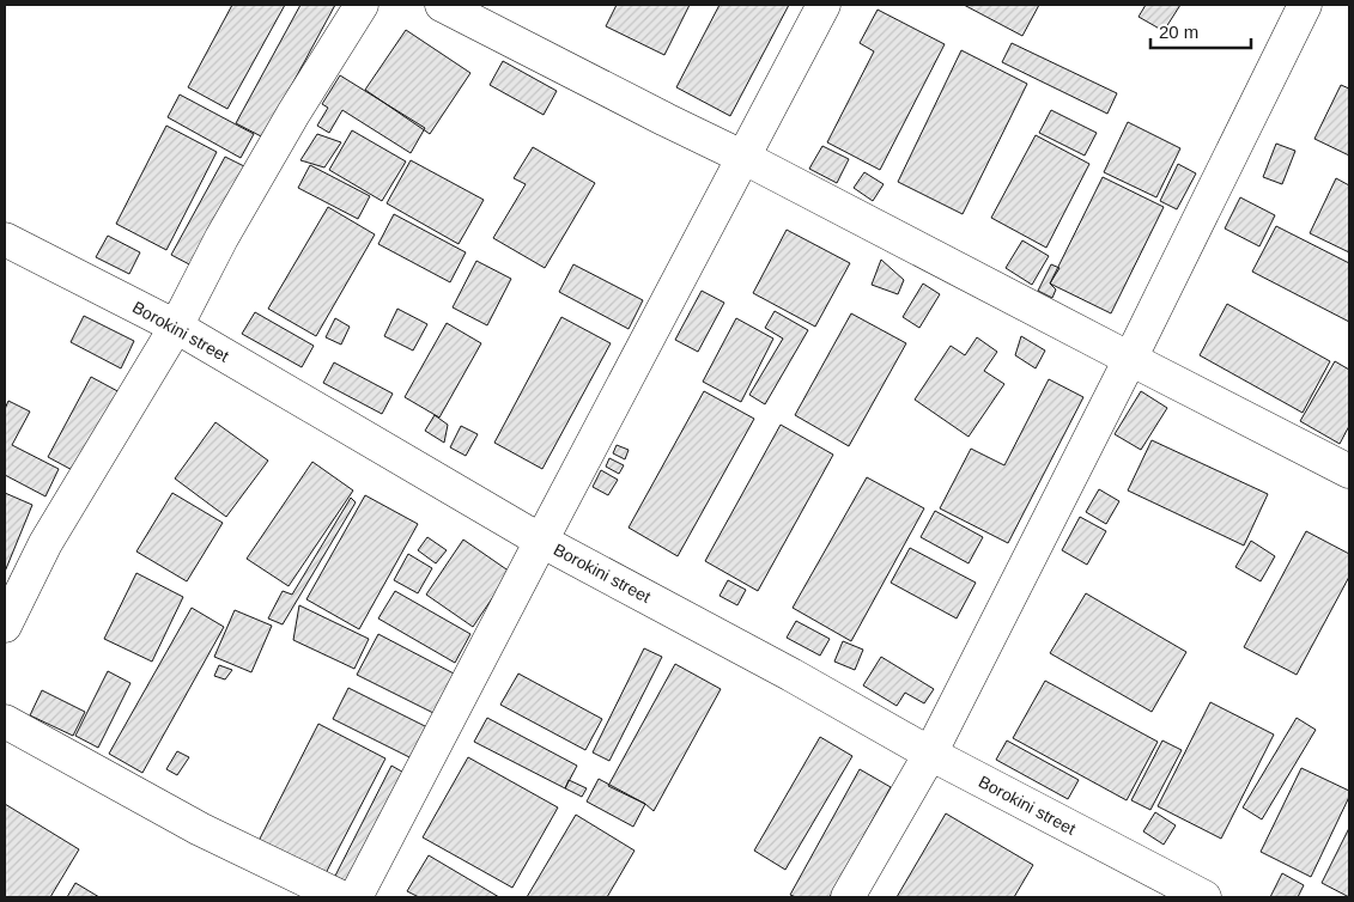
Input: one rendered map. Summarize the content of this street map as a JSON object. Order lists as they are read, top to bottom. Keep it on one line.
{"streets":{"street":["Borokini street"]},"scale_bar":"20 m"}
